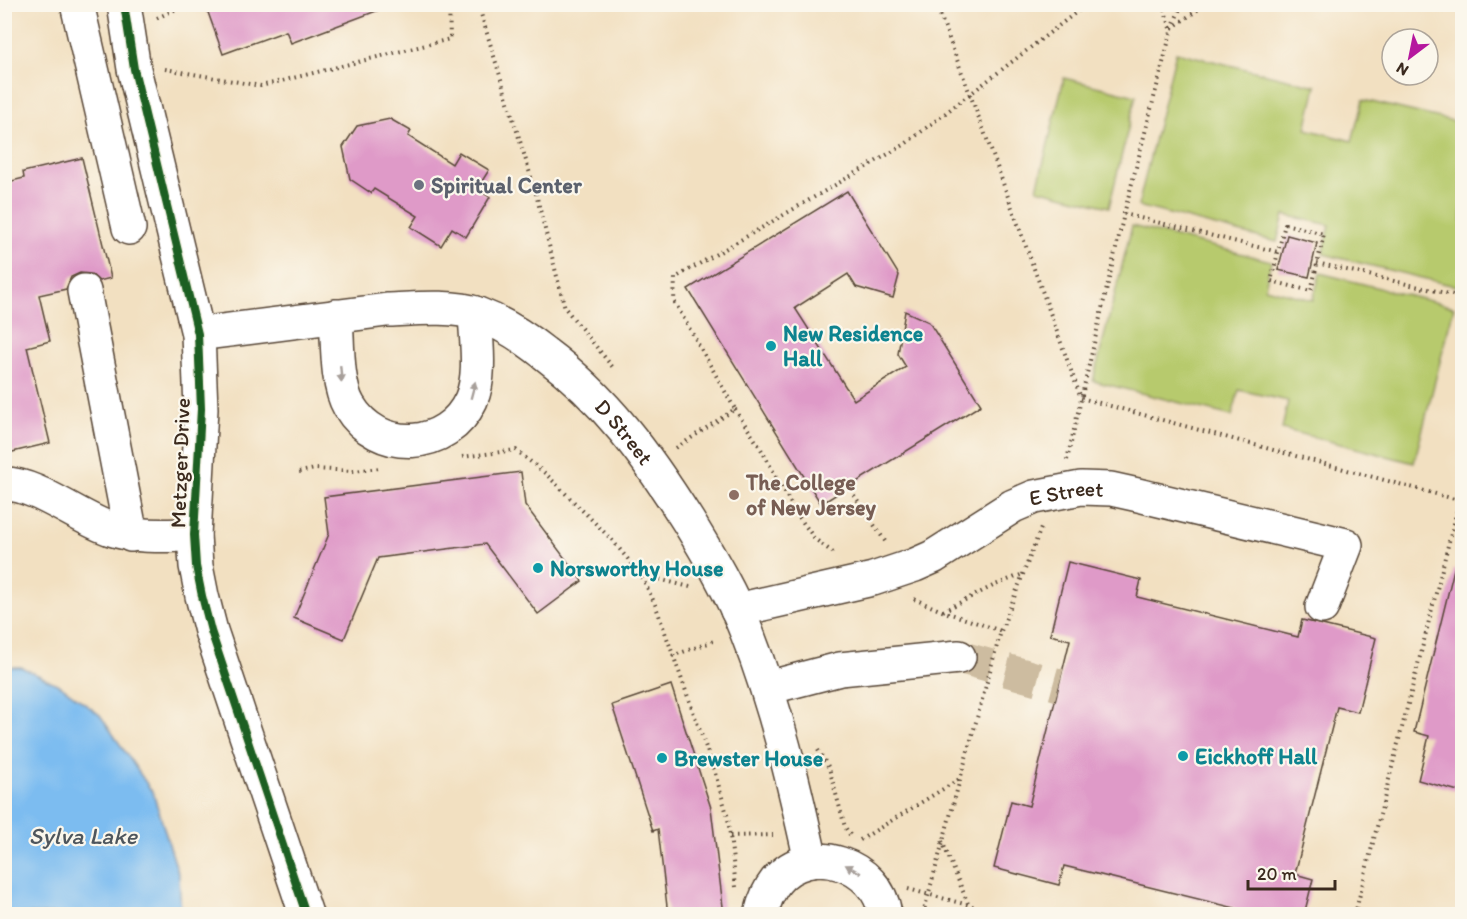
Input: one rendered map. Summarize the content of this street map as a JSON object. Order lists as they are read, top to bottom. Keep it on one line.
{"streets":{"street":["D Street","Metzger Drive","E Street"]},"crossings":[["D Street","Metzger Drive"],["D Street","E Street"]],"water":["Sylva Lake"],"places":["Spiritual Center","New Residence Hall","The College of New Jersey","Norsworthy House","Eickhoff Hall","Brewster House"],"scale_bar":"20 m","north":"bottom left"}
